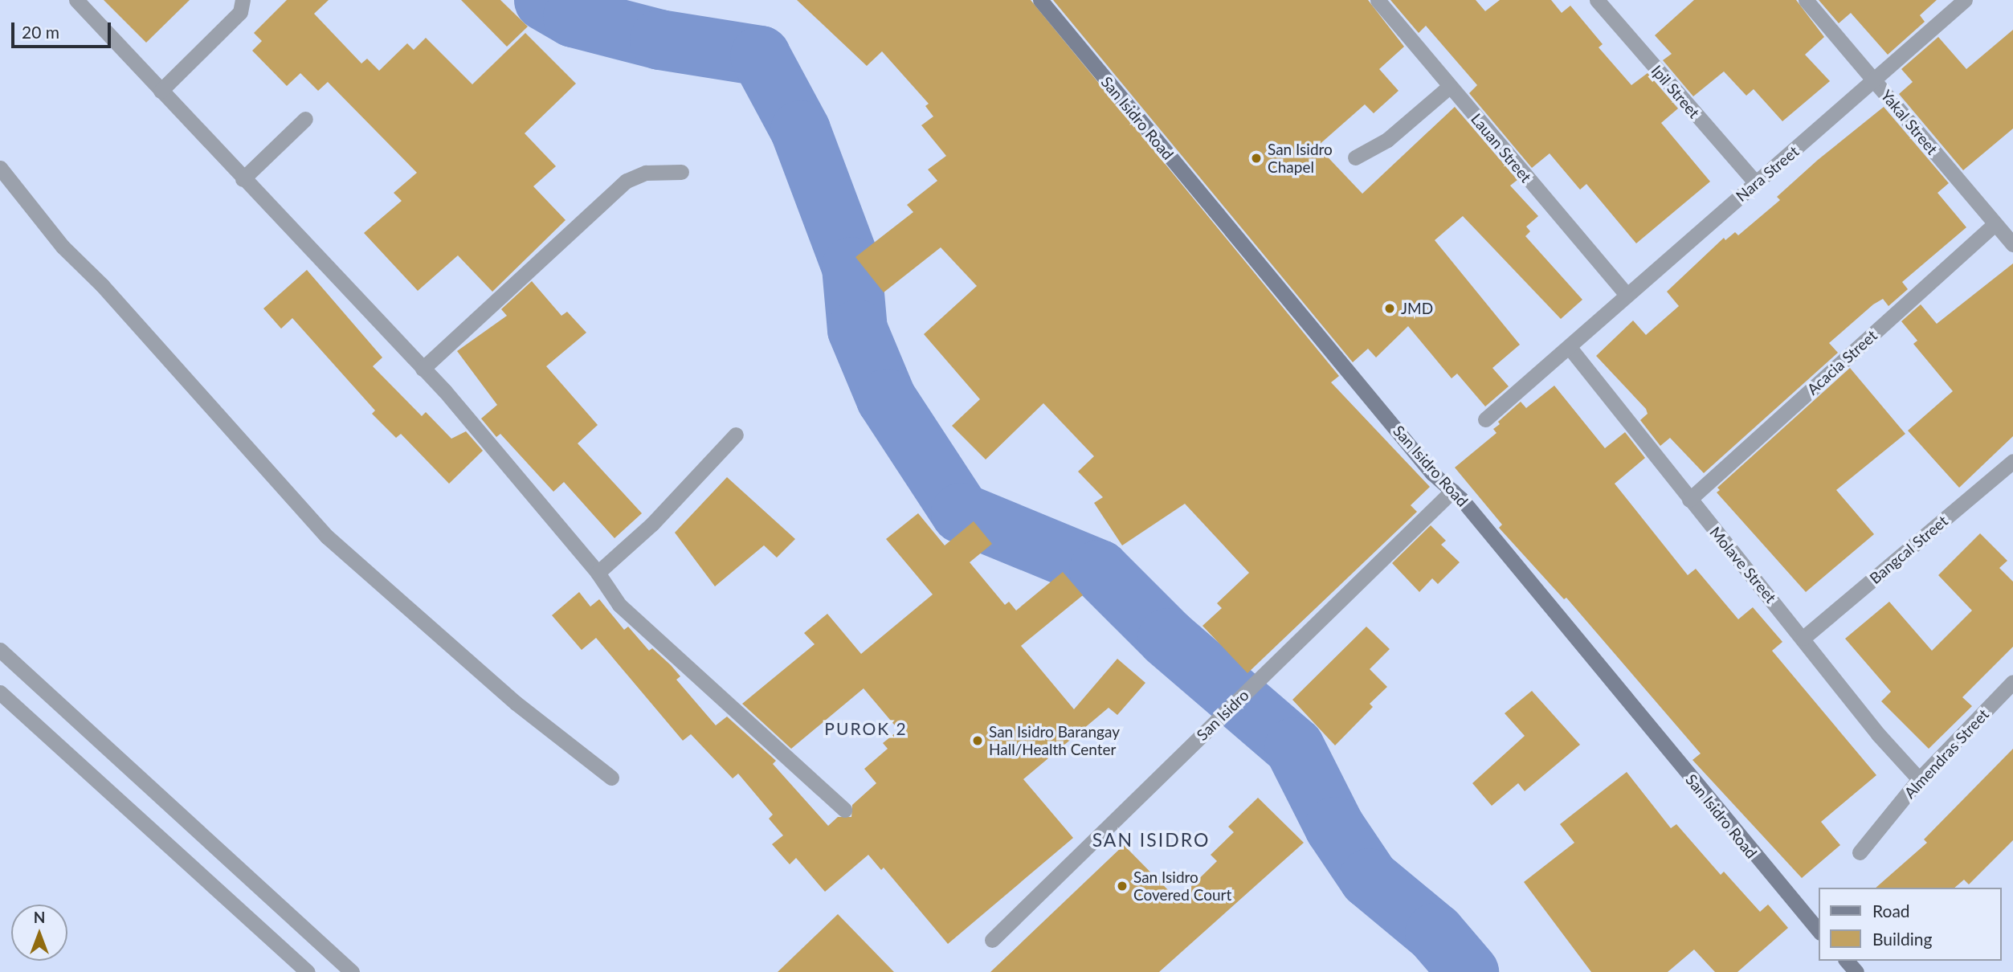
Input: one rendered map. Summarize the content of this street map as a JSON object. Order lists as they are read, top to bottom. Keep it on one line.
{"streets":{"main road":["San Isidro Road"],"street":["Ipil Street","Yakal Street","Lauan Street","Nara Street","Acacia Street","Bangcal Street","Molave Street","San Isidro","Almendras Street"]},"crossings":[["Ipil Street","Nara Street"],["San Isidro Road","San Isidro"],["Yakal Street","Nara Street"],["Yakal Street","Acacia Street"],["Lauan Street","Nara Street"],["Nara Street","Molave Street"],["Acacia Street","Molave Street"],["Bangcal Street","Molave Street"],["Molave Street","Almendras Street"]],"districts":["PUROK 2","SAN ISIDRO"],"places":["San Isidro Chapel","JMD","San Isidro Barangay Hall/Health Center","San Isidro Covered Court"],"legend":["Road","Building"],"scale_bar":"20 m","north":"top"}
